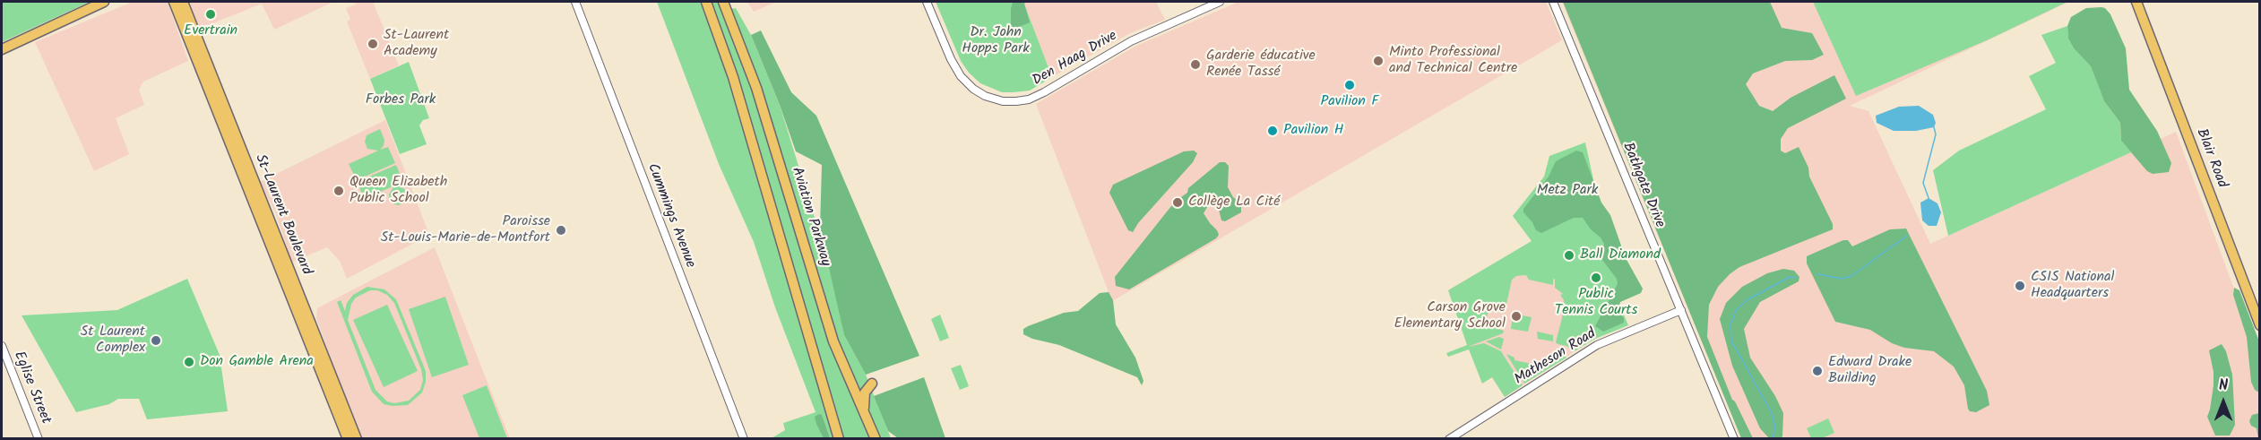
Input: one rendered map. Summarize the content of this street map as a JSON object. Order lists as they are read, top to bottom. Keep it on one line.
{"streets":{"main road":["Blair Road","St-Laurent Boulevard","Aviation Parkway"],"street":["Den Haag Drive","Bathgate Drive","Cummings Avenue","Matheson Road","Eglise Street"]},"crossings":[["Bathgate Drive","Matheson Road"]],"parks":["Dr. John Hopps Park","Forbes Park","Metz Park"],"places":["Evertrain","St-Laurent Academy","Minto Professional and Technical Centre","Garderie éducative Renée Tassé","Pavilion F","Pavilion H","Queen Elizabeth Public School","Collège La Cité","Paroisse St-Louis-Marie-de-Montfort","Ball Diamond","Public Tennis Courts","CSIS National Headquarters","Carson Grove Elementary School","St Laurent Complex","Don Gamble Arena","Edward Drake Building"],"north":"top"}
